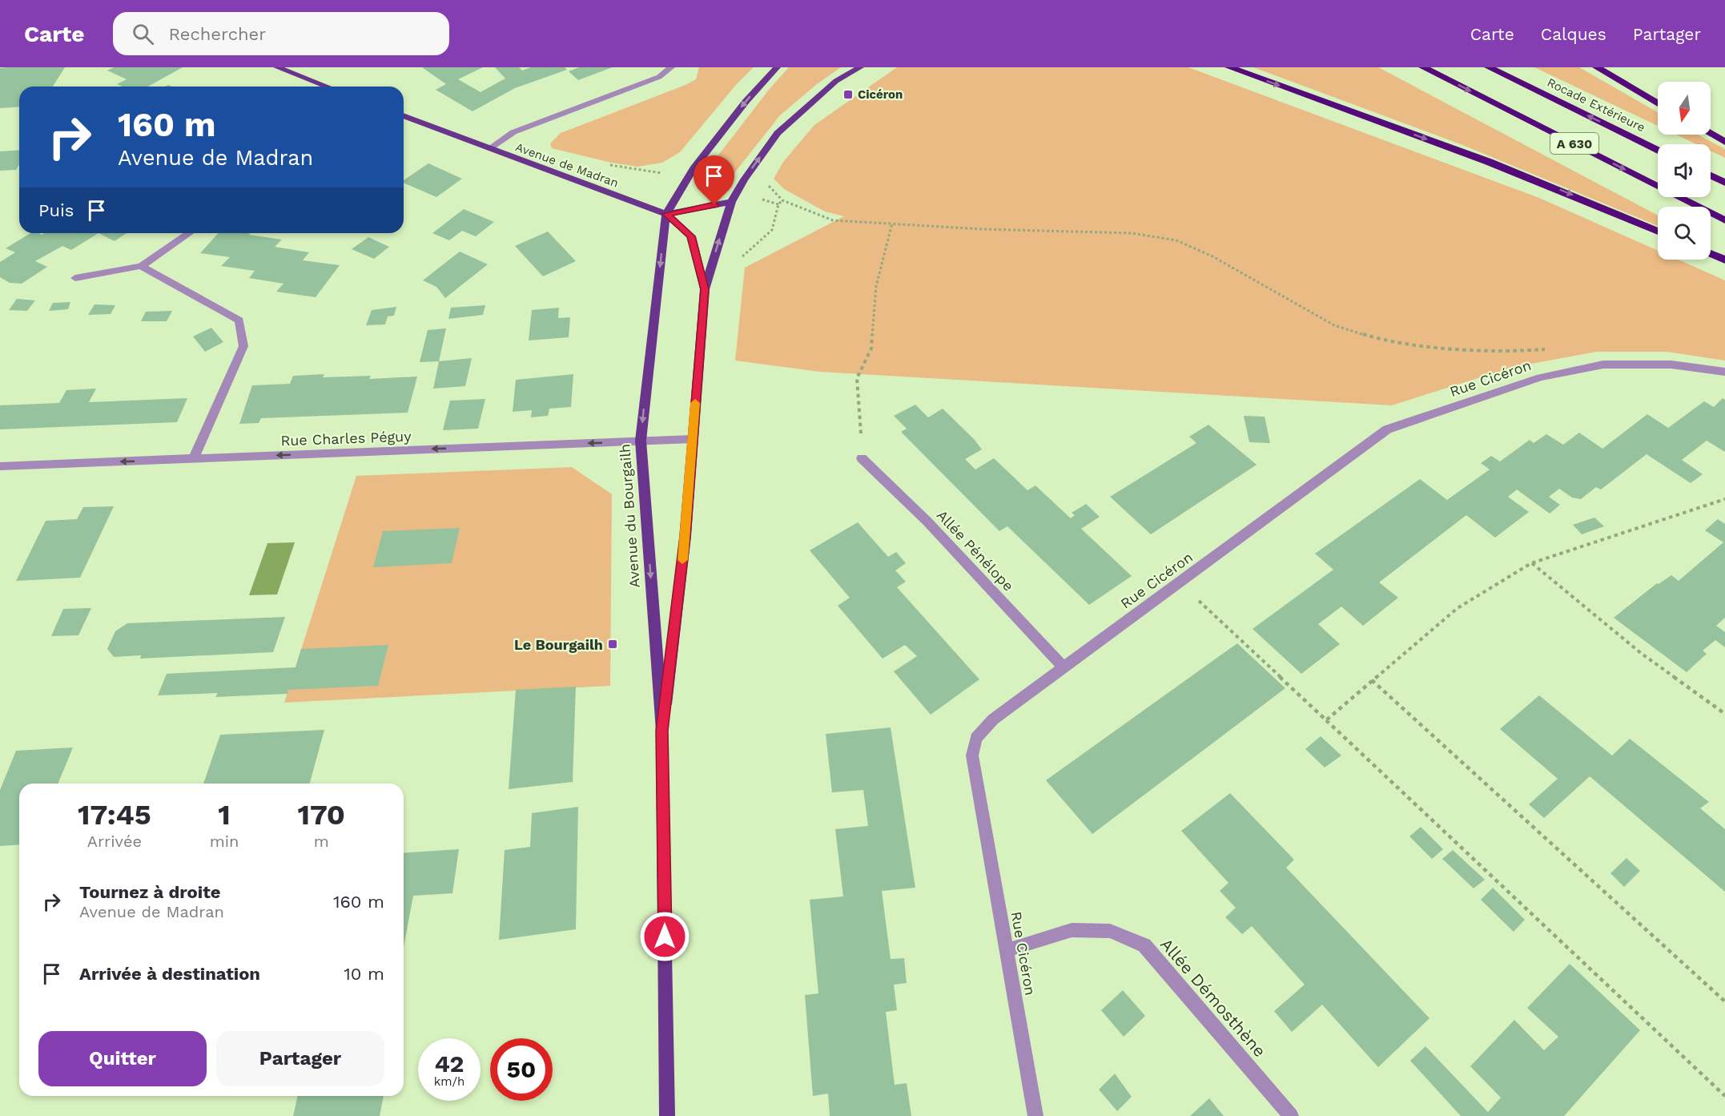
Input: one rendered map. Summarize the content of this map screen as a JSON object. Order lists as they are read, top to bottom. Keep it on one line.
{"streets":{"highway":["Rocade Extérieure","A 630"],"main road":["Avenue de Madran","Avenue du Bourgailh"],"street":["Rue Cicéron","Rue Charles Péguy","Allée Pénélope","Allée Démosthène"]},"crossings":[["Avenue de Madran","Avenue du Bourgailh"],["Rue Cicéron","Allée Pénélope"],["Rue Cicéron","Allée Démosthène"],["Rue Charles Péguy","Avenue du Bourgailh"]],"one_way":["Rue Charles Péguy"],"places":{"transit":["Cicéron","Le Bourgailh"]},"north":"bottom","page":{"header":"Carte","search":"Rechercher","nav":["Carte","Calques","Partager"],"turn":["160 m","Avenue de Madran"],"then":"Puis","eta":["17:45","Arrivée","1","min","170","m"],"list":[{"name":"Tournez à droite","note":"Avenue de Madran","value":"160 m"},{"name":"Arrivée à destination","value":"10 m"}],"buttons":["Quitter","Partager"],"speed":"42 km/h","limit":"50"}}
